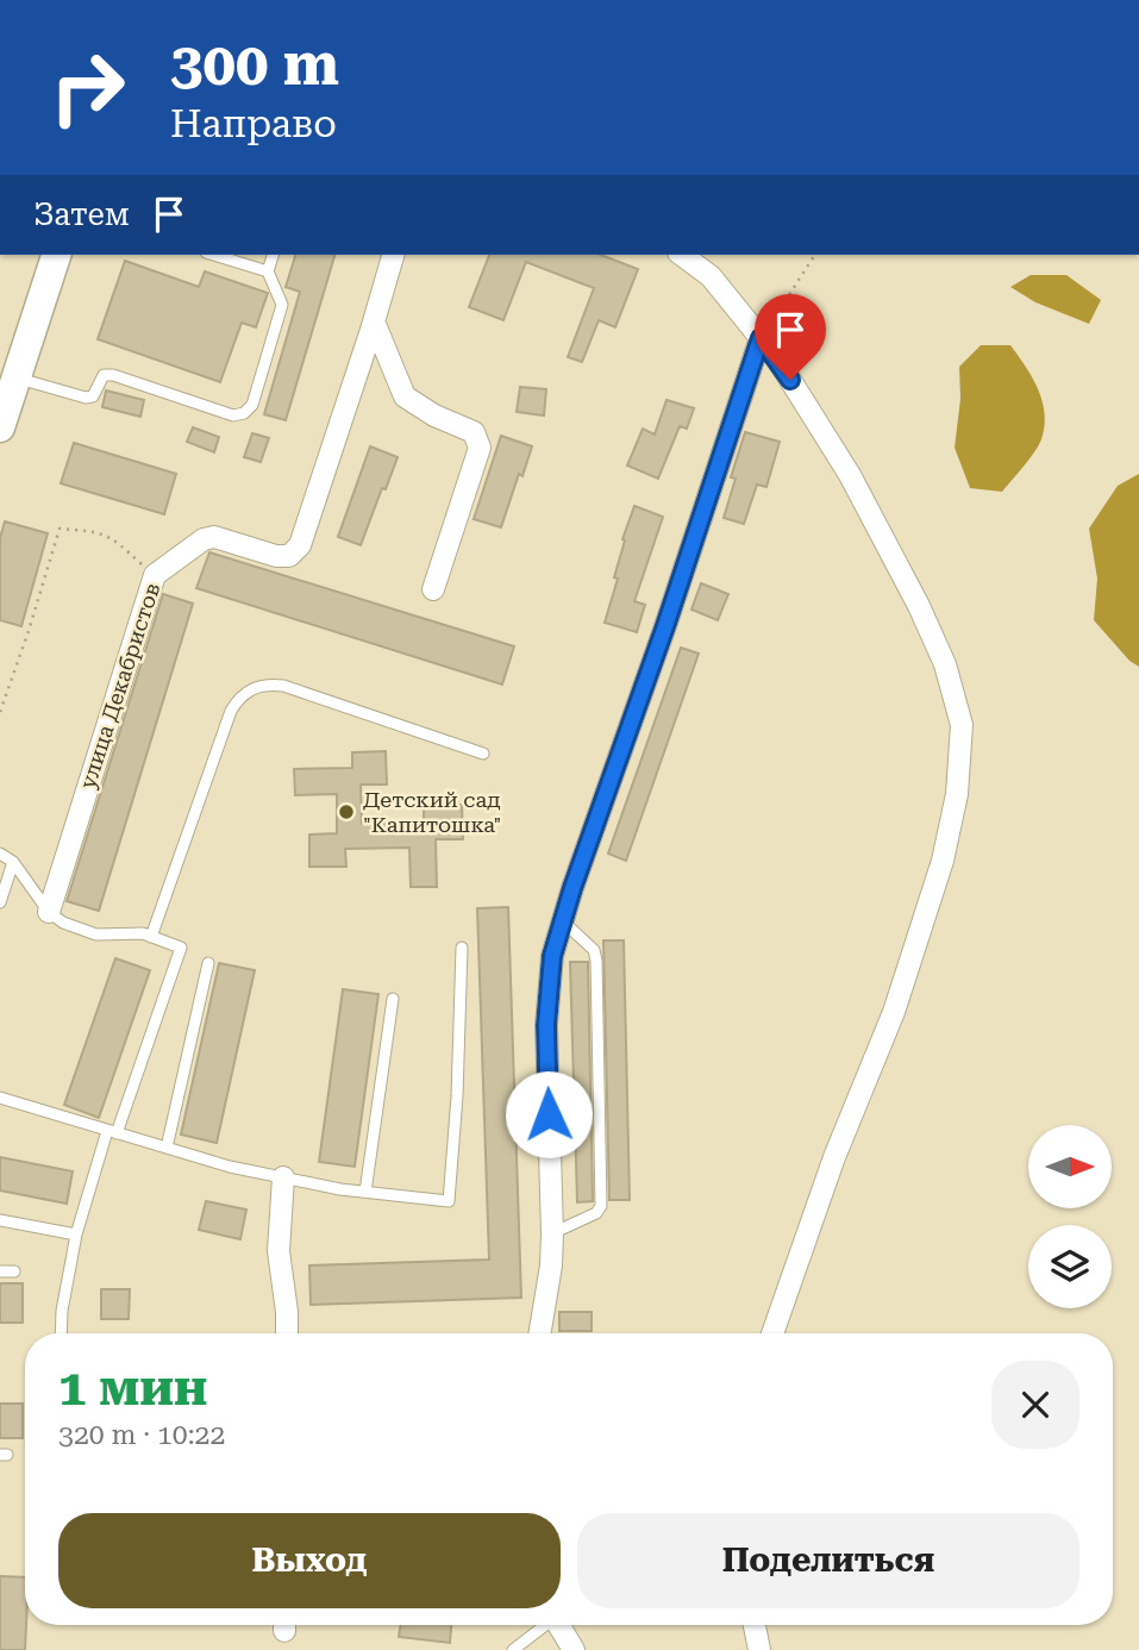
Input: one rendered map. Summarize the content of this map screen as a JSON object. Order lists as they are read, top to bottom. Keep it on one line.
{"streets":{"street":["улица Декабристов"]},"places":["Детский сад \"Капитошка\""],"north":"right","page":{"turn":["300 m","Направо"],"then":"Затем","heading":["1 мин","320 m · 10:22"],"buttons":["Выход","Поделиться"]}}
